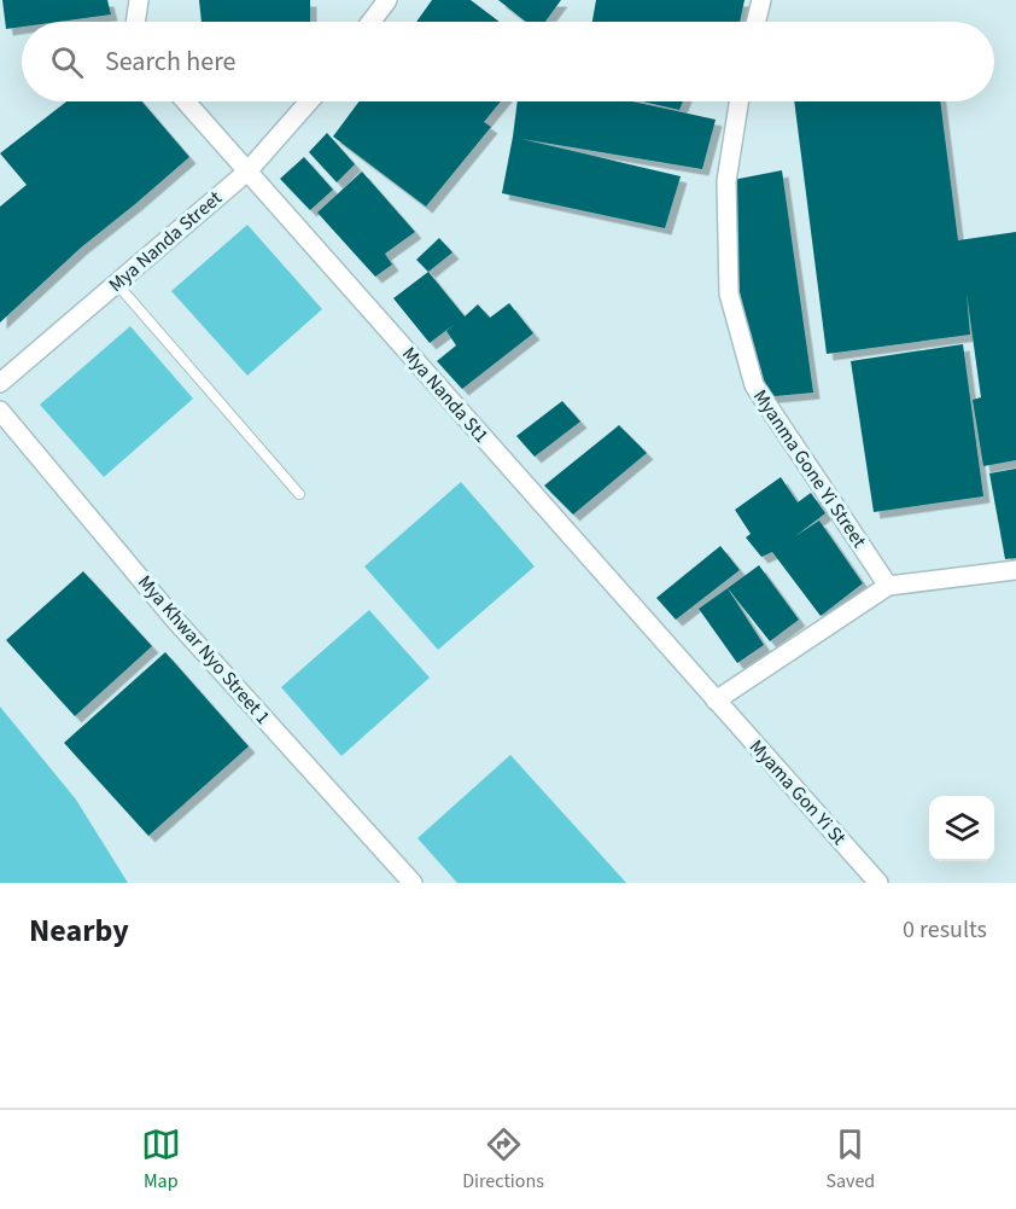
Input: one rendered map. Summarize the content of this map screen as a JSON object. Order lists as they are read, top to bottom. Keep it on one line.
{"streets":{"street":["Mya Nanda Street","Mya Nanda St1","Myanma Gone Yi Street","Mya Khwar Nyo Street 1","Myama Gon Yi St"]},"crossings":[["Mya Nanda Street","Mya Nanda St1"],["Mya Nanda St1","Myama Gon Yi St"]],"page":{"search":"Search here","heading":["Nearby","0 results"],"nav":["Map","Directions","Saved"]}}
